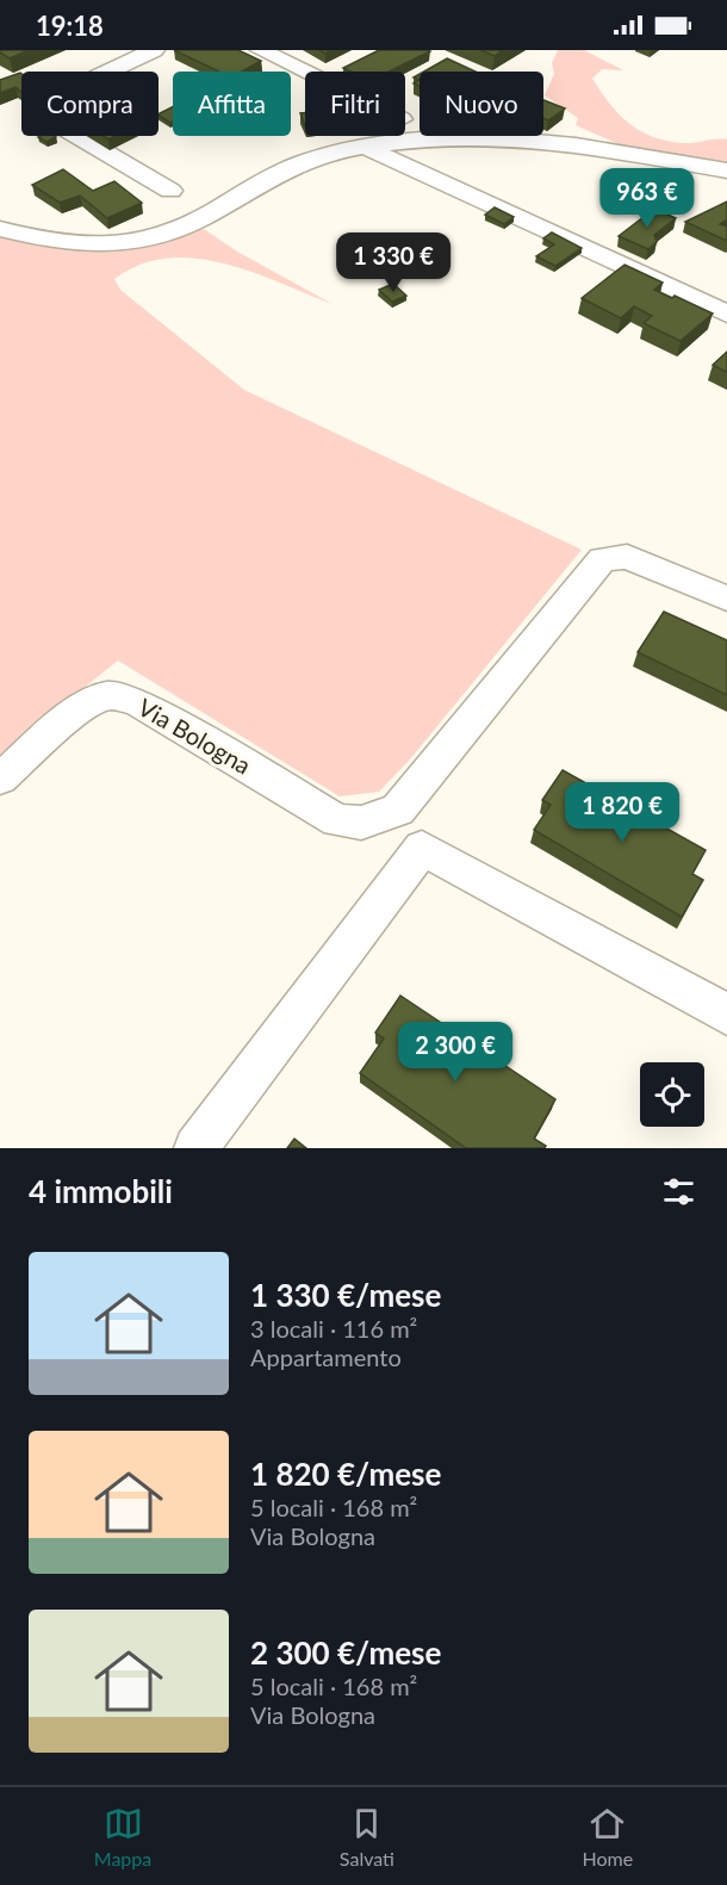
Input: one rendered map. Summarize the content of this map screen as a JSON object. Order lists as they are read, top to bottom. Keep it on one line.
{"streets":{"street":["Via Bologna"]},"page":{"status":"19:18","chip":["Compra","Affitta","Filtri","Nuovo"],"price":["963 €","1 330 €","1 820 €","2 300 €"],"heading":"4 immobili","list":[{"name":"1 330 €/mese","note":"3 locali · 116 m² · Appartamento"},{"name":"1 820 €/mese","note":"5 locali · 168 m² · Via Bologna"},{"name":"2 300 €/mese","note":"5 locali · 168 m² · Via Bologna"}],"tabs":["Mappa","Salvati","Home"]}}
